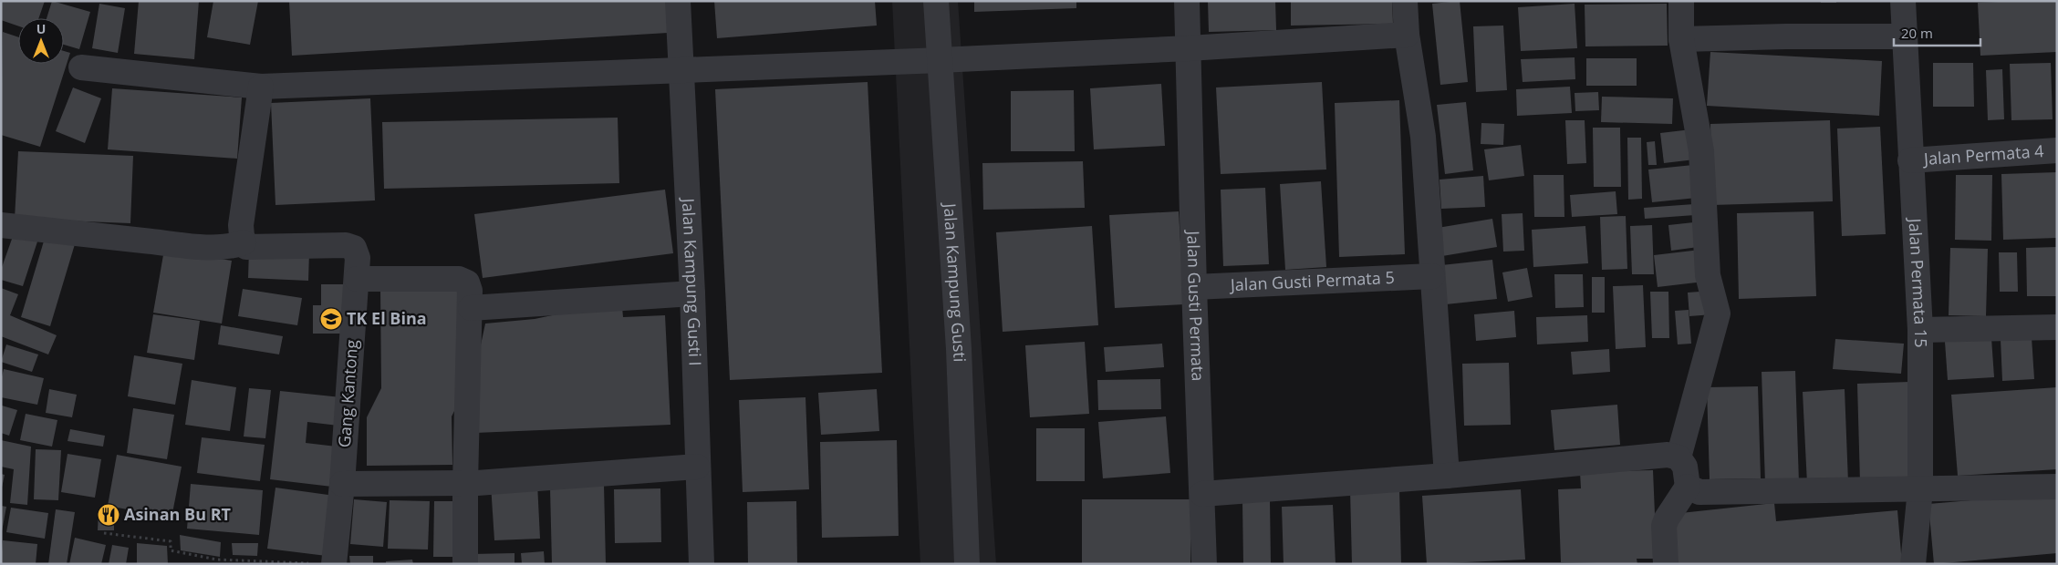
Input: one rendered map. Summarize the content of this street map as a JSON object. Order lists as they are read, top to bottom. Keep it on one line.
{"streets":{"street":["Jalan Permata 4","Jalan Gusti Permata 5","Jalan Kampung Gusti I","Jalan Kampung Gusti","Jalan Permata 15","Jalan Gusti Permata","Gang Kantong"]},"crossings":[["Jalan Permata 4","Jalan Permata 15"],["Jalan Gusti Permata 5","Jalan Gusti Permata"]],"places":{"school or university":["TK El Bina"],"restaurant":["Asinan Bu RT"]},"scale_bar":"20 m","north":"top"}
